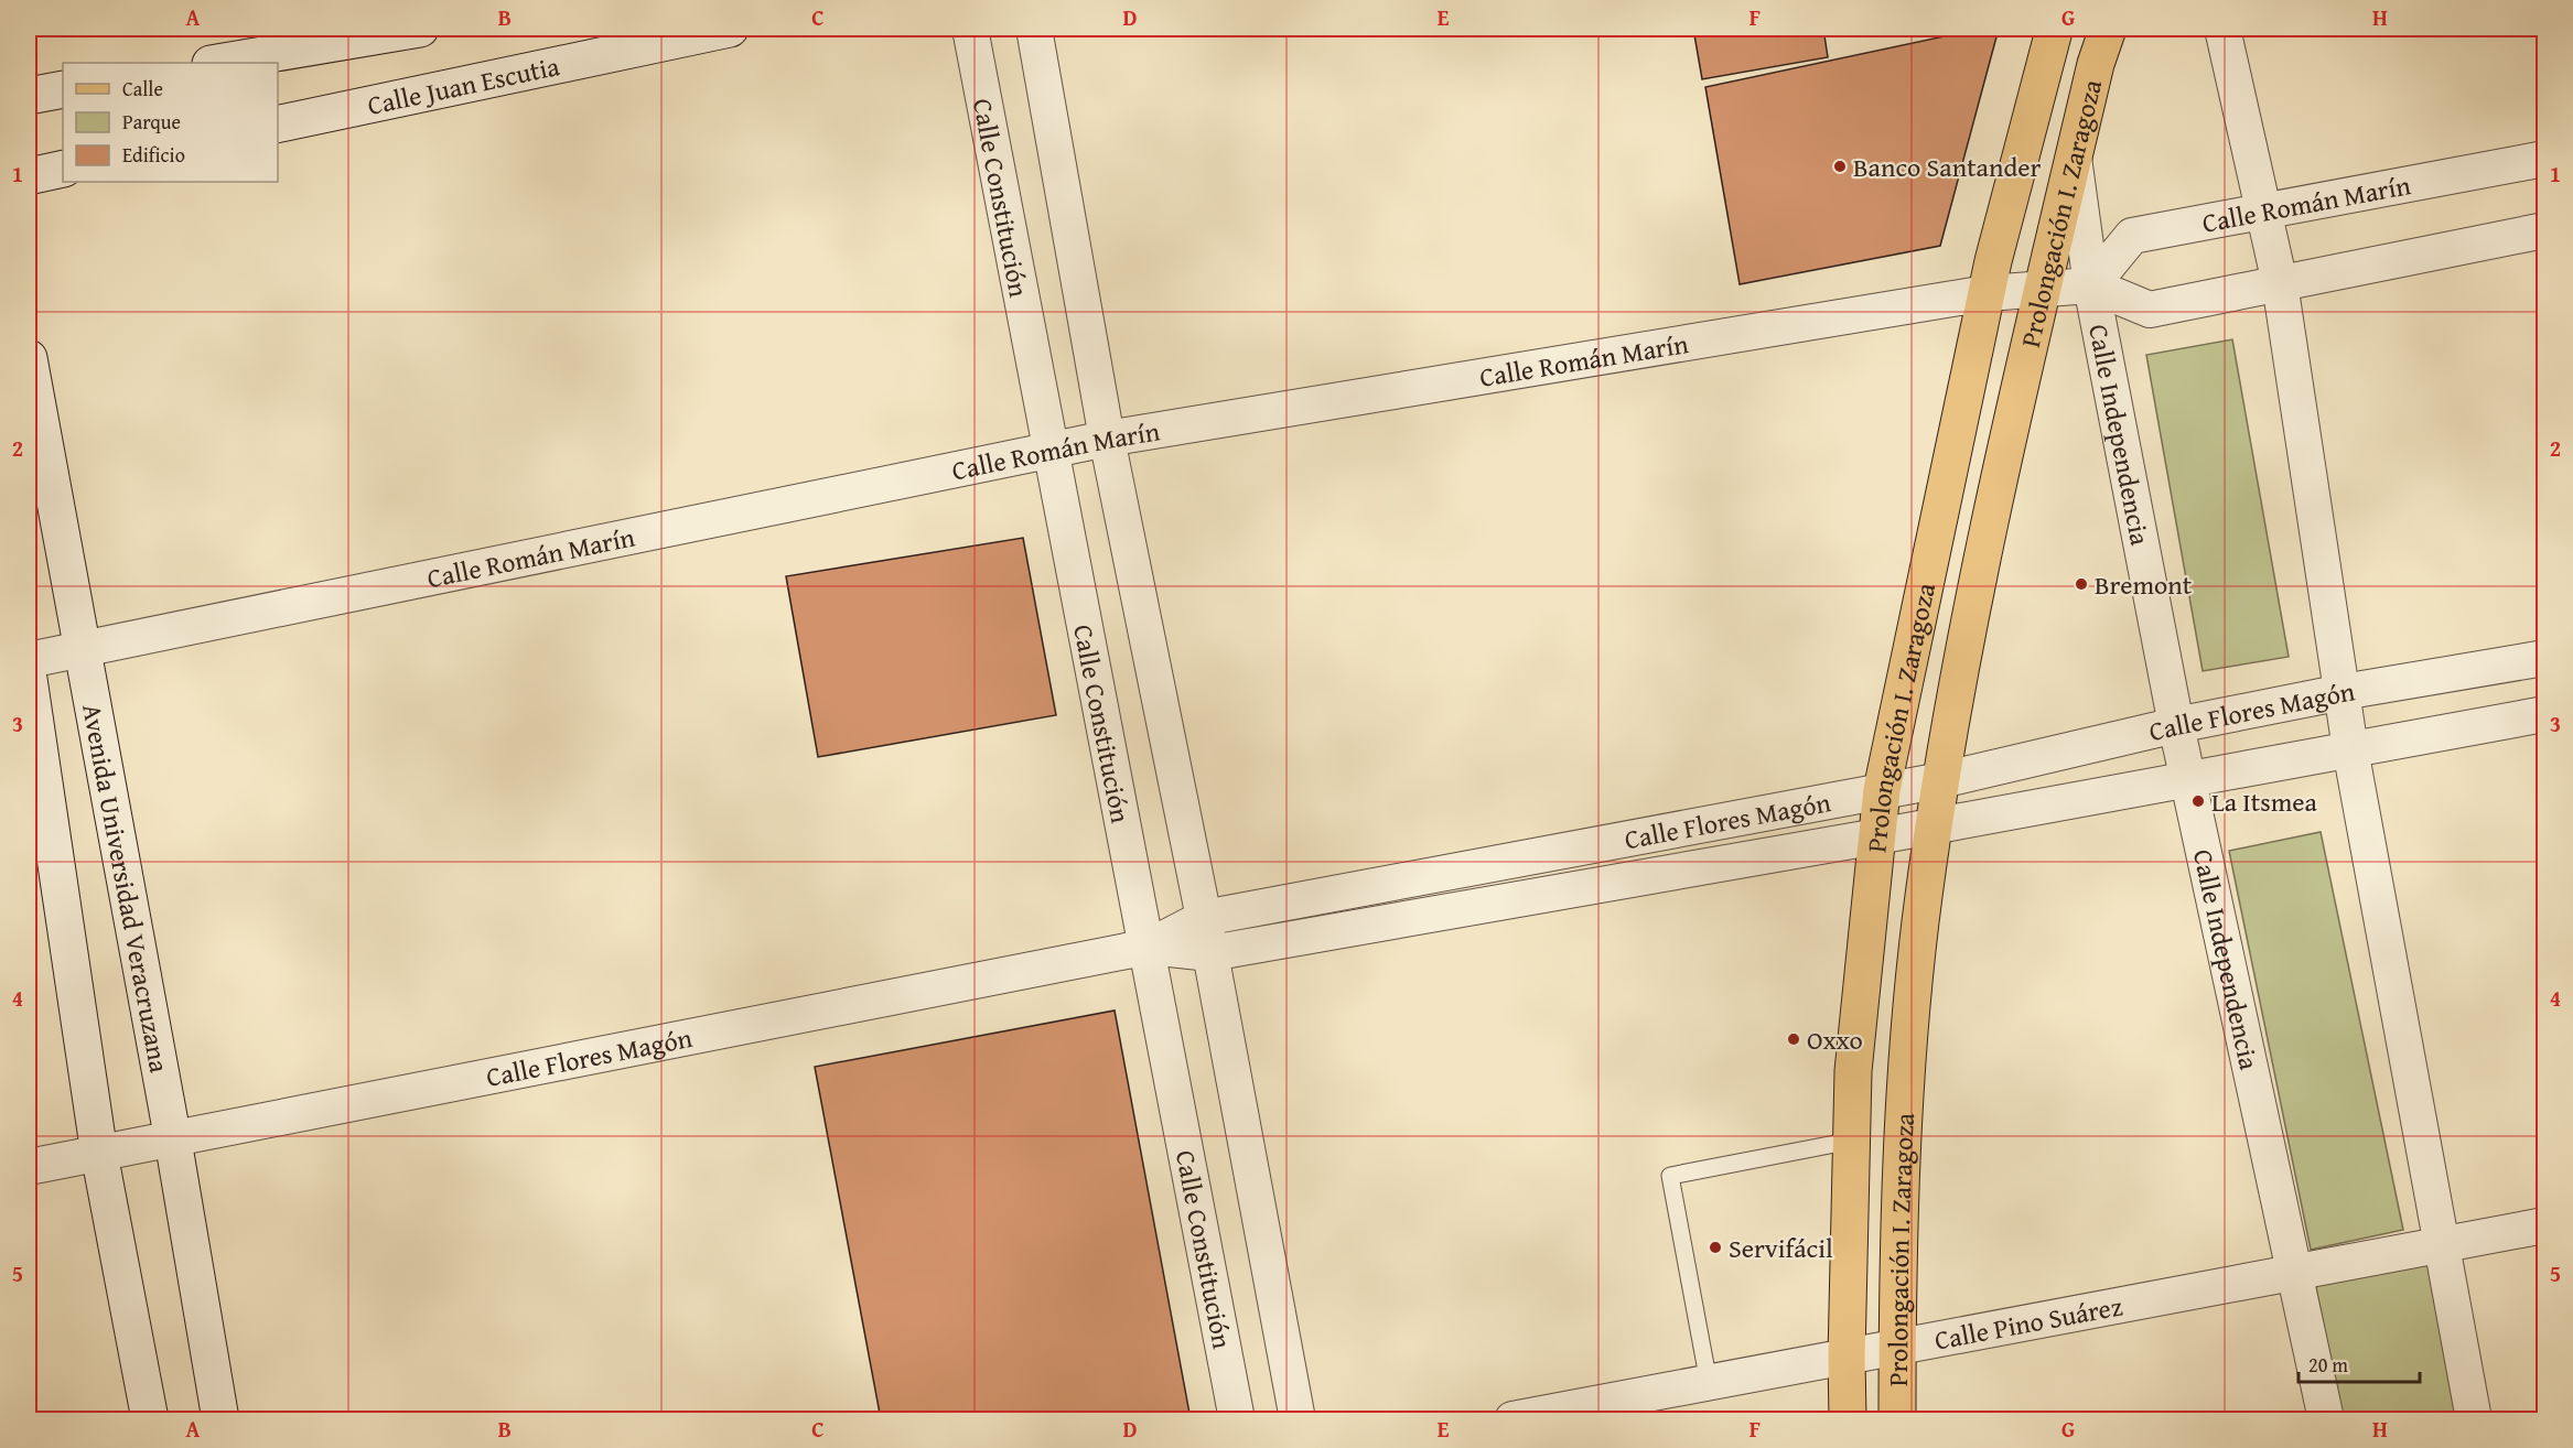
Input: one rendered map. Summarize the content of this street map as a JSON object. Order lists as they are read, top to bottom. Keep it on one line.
{"streets":{"main road":["Calle Juan Escutia","Prolongación I. Zaragoza","Calle Independencia","Avenida Universidad Veracruzana"],"street":["Calle Constitución","Calle Román Marín","Calle Flores Magón","Calle Pino Suárez"]},"crossings":[["Calle Constitución","Calle Román Marín"],["Calle Constitución","Calle Flores Magón"],["Calle Román Marín","Prolongación I. Zaragoza"],["Calle Román Marín","Calle Independencia"],["Calle Román Marín","Avenida Universidad Veracruzana"],["Prolongación I. Zaragoza","Calle Independencia"],["Prolongación I. Zaragoza","Calle Flores Magón"],["Prolongación I. Zaragoza","Calle Pino Suárez"],["Calle Independencia","Calle Flores Magón"],["Calle Independencia","Calle Pino Suárez"],["Calle Flores Magón","Avenida Universidad Veracruzana"]],"places":["Banco Santander","Bremont","La Itsmea","Oxxo","Servifácil"],"legend":["Calle","Parque","Edificio"],"scale_bar":"20 m","grid":{"columns":["A","B","C","D","E","F","G","H"],"rows":["1","2","3","4","5"]}}
